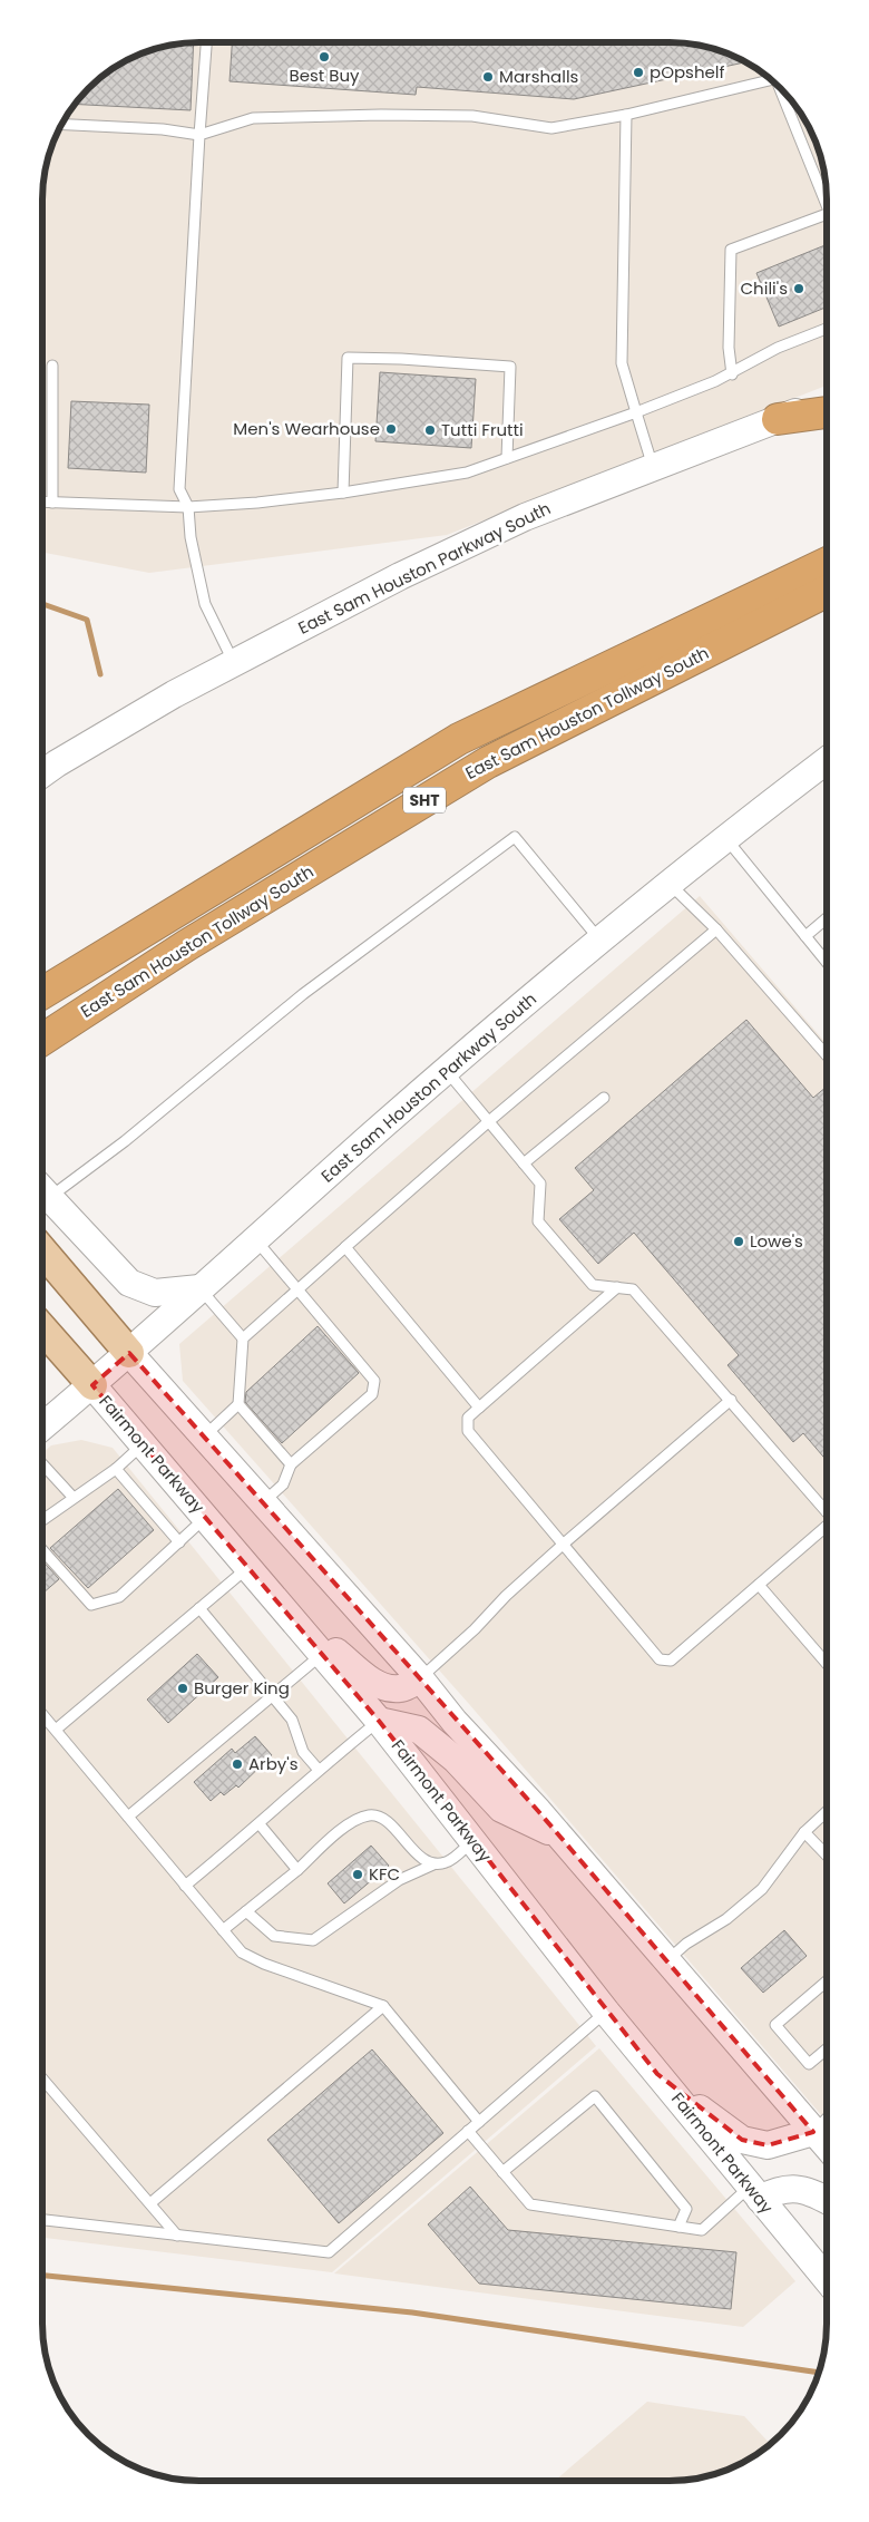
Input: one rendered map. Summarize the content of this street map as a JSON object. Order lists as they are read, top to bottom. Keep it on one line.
{"streets":{"highway":["East Sam Houston Tollway South","SHT"],"main road":["East Sam Houston Parkway South","Fairmont Parkway"]},"crossings":[["East Sam Houston Parkway South","Fairmont Parkway"]],"places":["Best Buy","pOpshelf","Marshalls","Chili's","Men's Wearhouse","Tutti Frutti","Lowe's","Burger King","Arby's","KFC"]}
